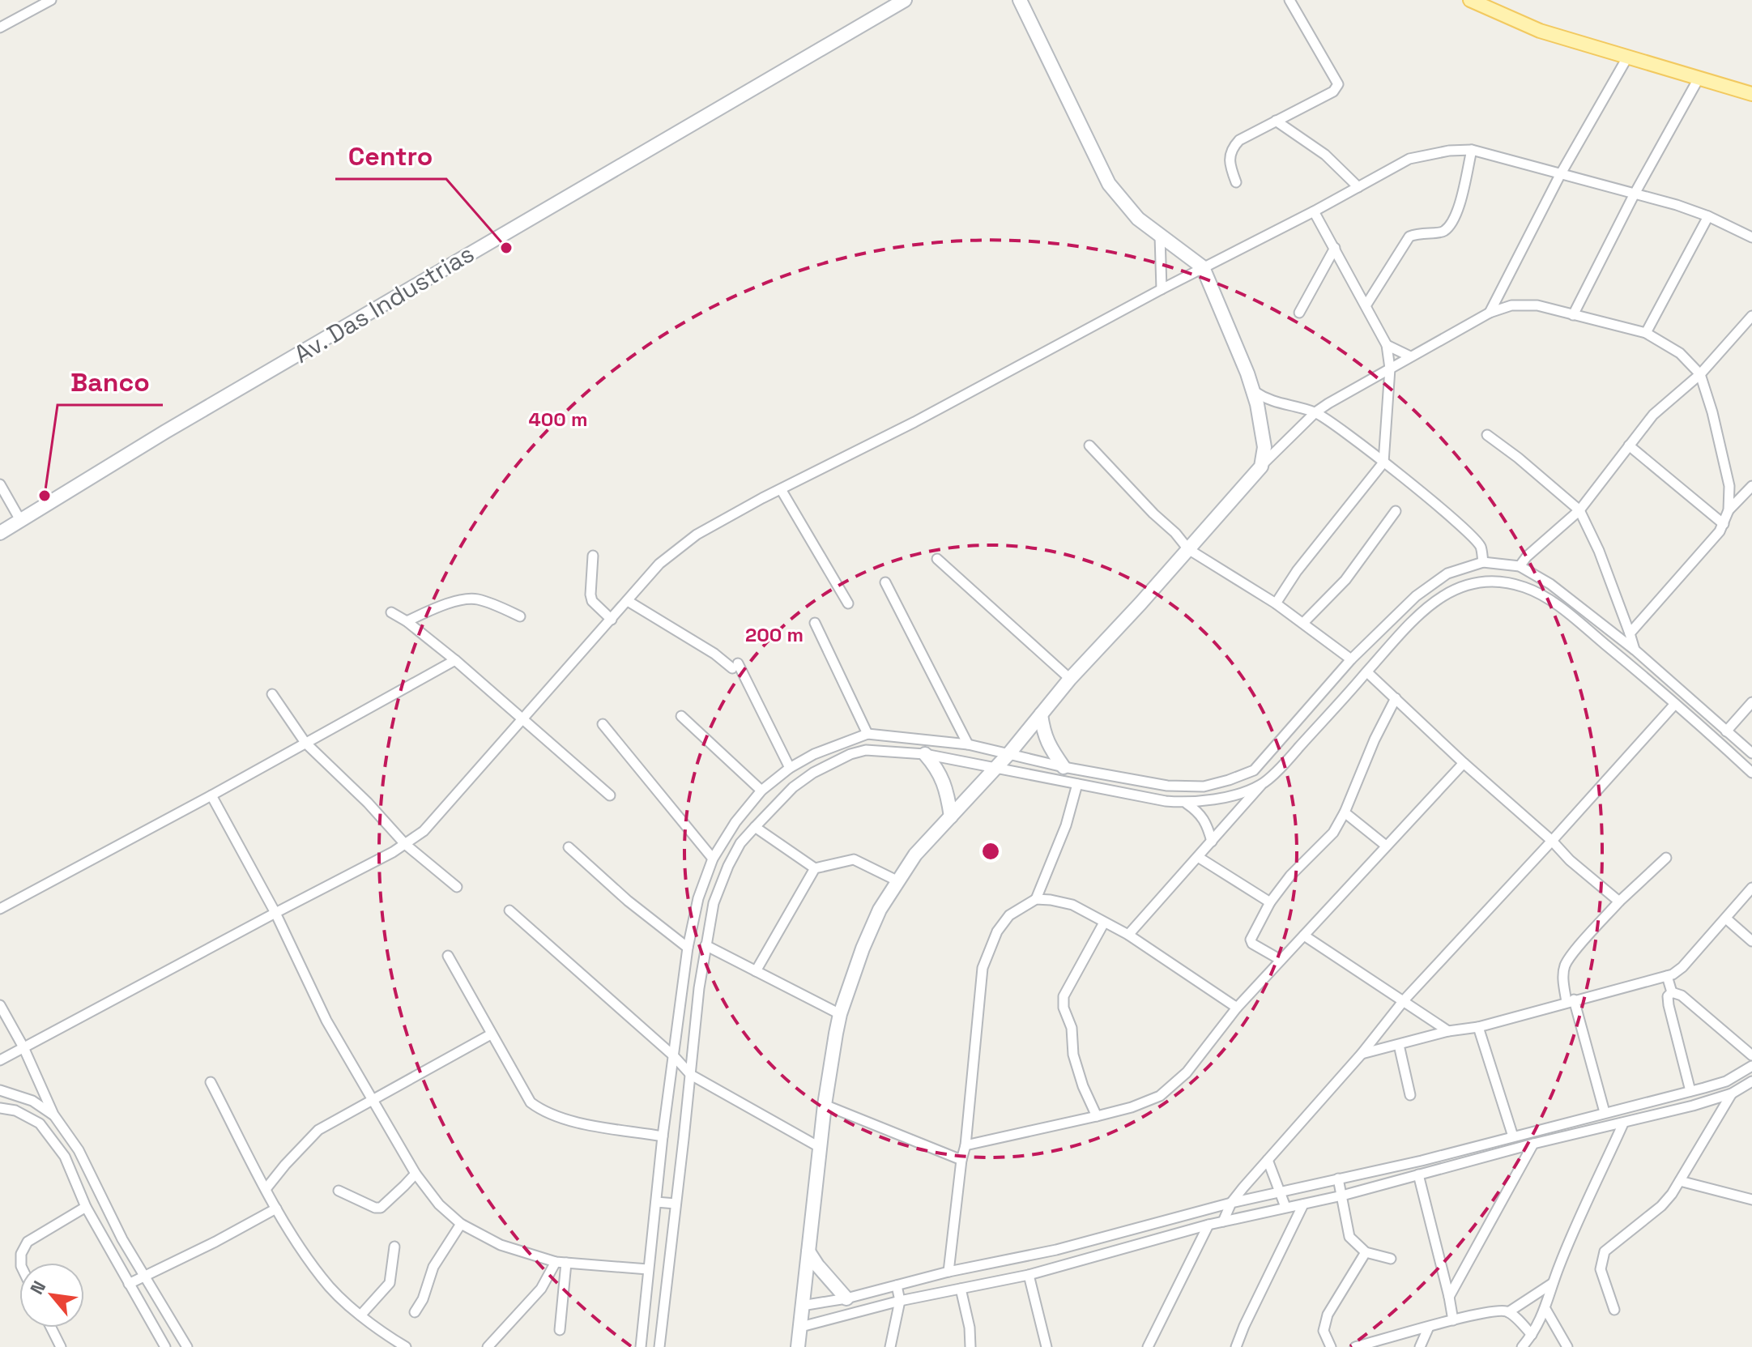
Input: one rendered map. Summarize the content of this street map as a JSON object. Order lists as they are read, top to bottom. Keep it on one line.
{"streets":{"street":["Av. Das Industrias"]},"places":["Centro","Banco"],"north":"top left","rings":["400 m","200 m"]}
